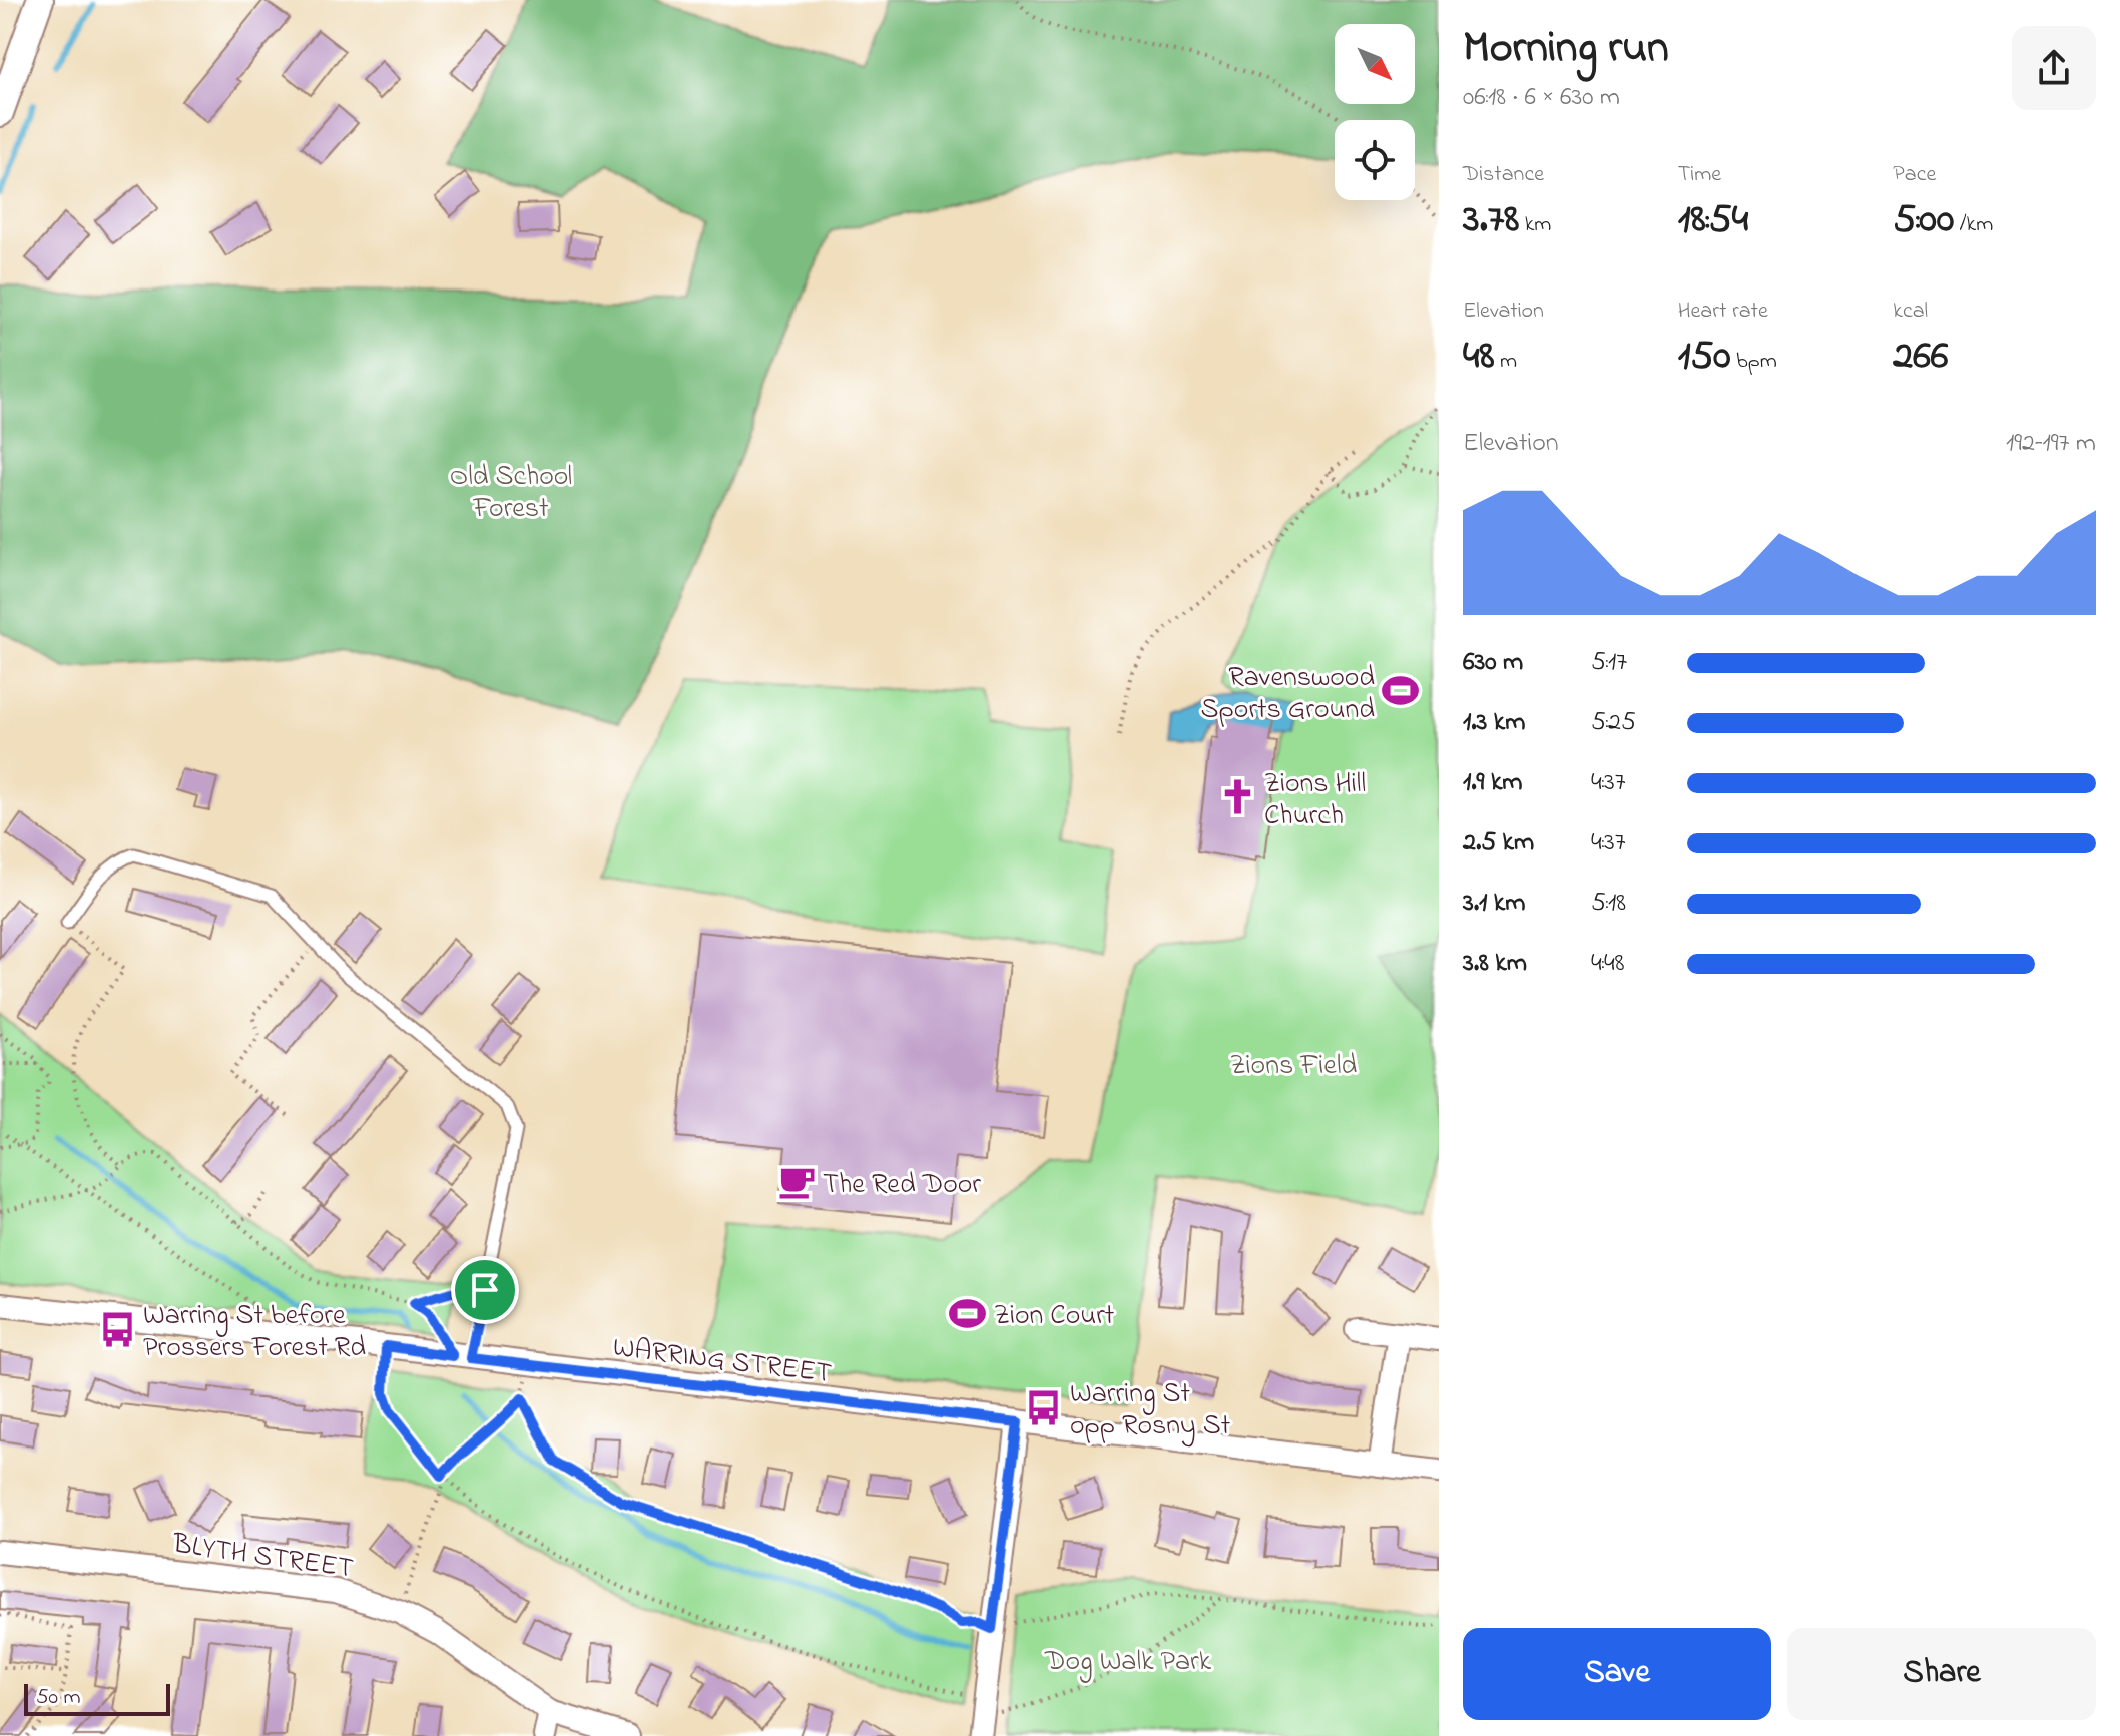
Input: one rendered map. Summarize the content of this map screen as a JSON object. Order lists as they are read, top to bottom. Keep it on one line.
{"streets":{"street":["WARRING STREET","BLYTH STREET"]},"parks":["Old School Forest","Zions Field","Dog Walk Park"],"places":{"sports":["Ravenswood Sports Ground","Zion Court"],"church":["Zions Hill Church"],"cafe":["The Red Door"],"bus stop":["Warring St before Prossers Forest Rd","Warring St opp Rosny St"]},"scale_bar":"50 m","north":"bottom right","page":{"heading":["Morning run","06:18 · 6 × 630 m"],"stats":[["Distance","3.78 km"],["Time","18:54"],["Pace","5:00 /km"],["Elevation","48 m"],["Heart rate","150 bpm"],["kcal","266"]],"chart":["Elevation","192–197 m"],"list":[{"name":"630 m","note":"5:17"},{"name":"1.3 km","note":"5:25"},{"name":"1.9 km","note":"4:37"},{"name":"2.5 km","note":"4:37"},{"name":"3.1 km","note":"5:18"},{"name":"3.8 km","note":"4:48"}],"buttons":["Save","Share"],"scale":"50 m"}}
